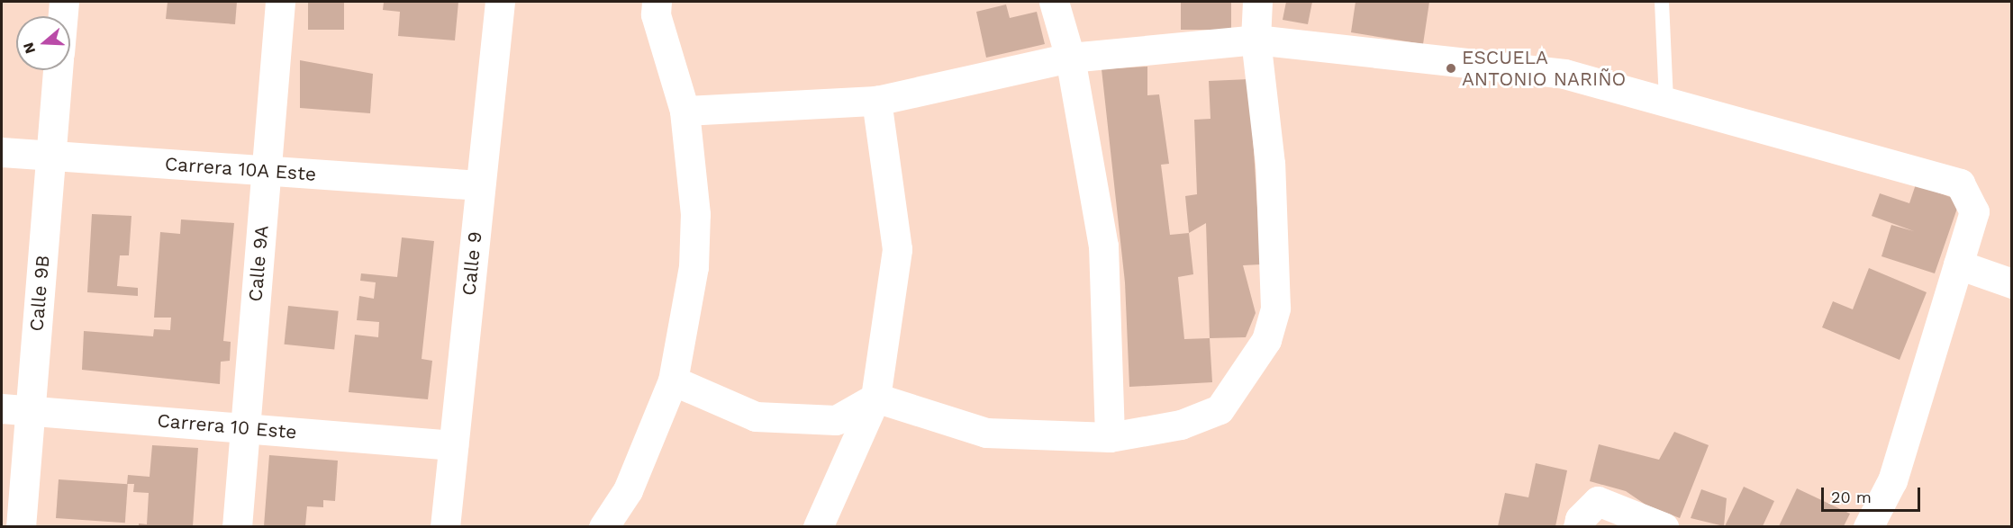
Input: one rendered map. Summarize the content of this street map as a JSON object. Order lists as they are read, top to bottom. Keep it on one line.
{"streets":{"street":["Carrera 10A Este","Calle 9A","Calle 9","Calle 9B","Carrera 10 Este"]},"crossings":[["Carrera 10A Este","Calle 9A"],["Carrera 10A Este","Calle 9"],["Carrera 10A Este","Calle 9B"],["Calle 9A","Carrera 10 Este"],["Calle 9","Carrera 10 Este"],["Calle 9B","Carrera 10 Este"]],"places":["ESCUELA ANTONIO NARIÑO"],"scale_bar":"20 m","north":"left"}
